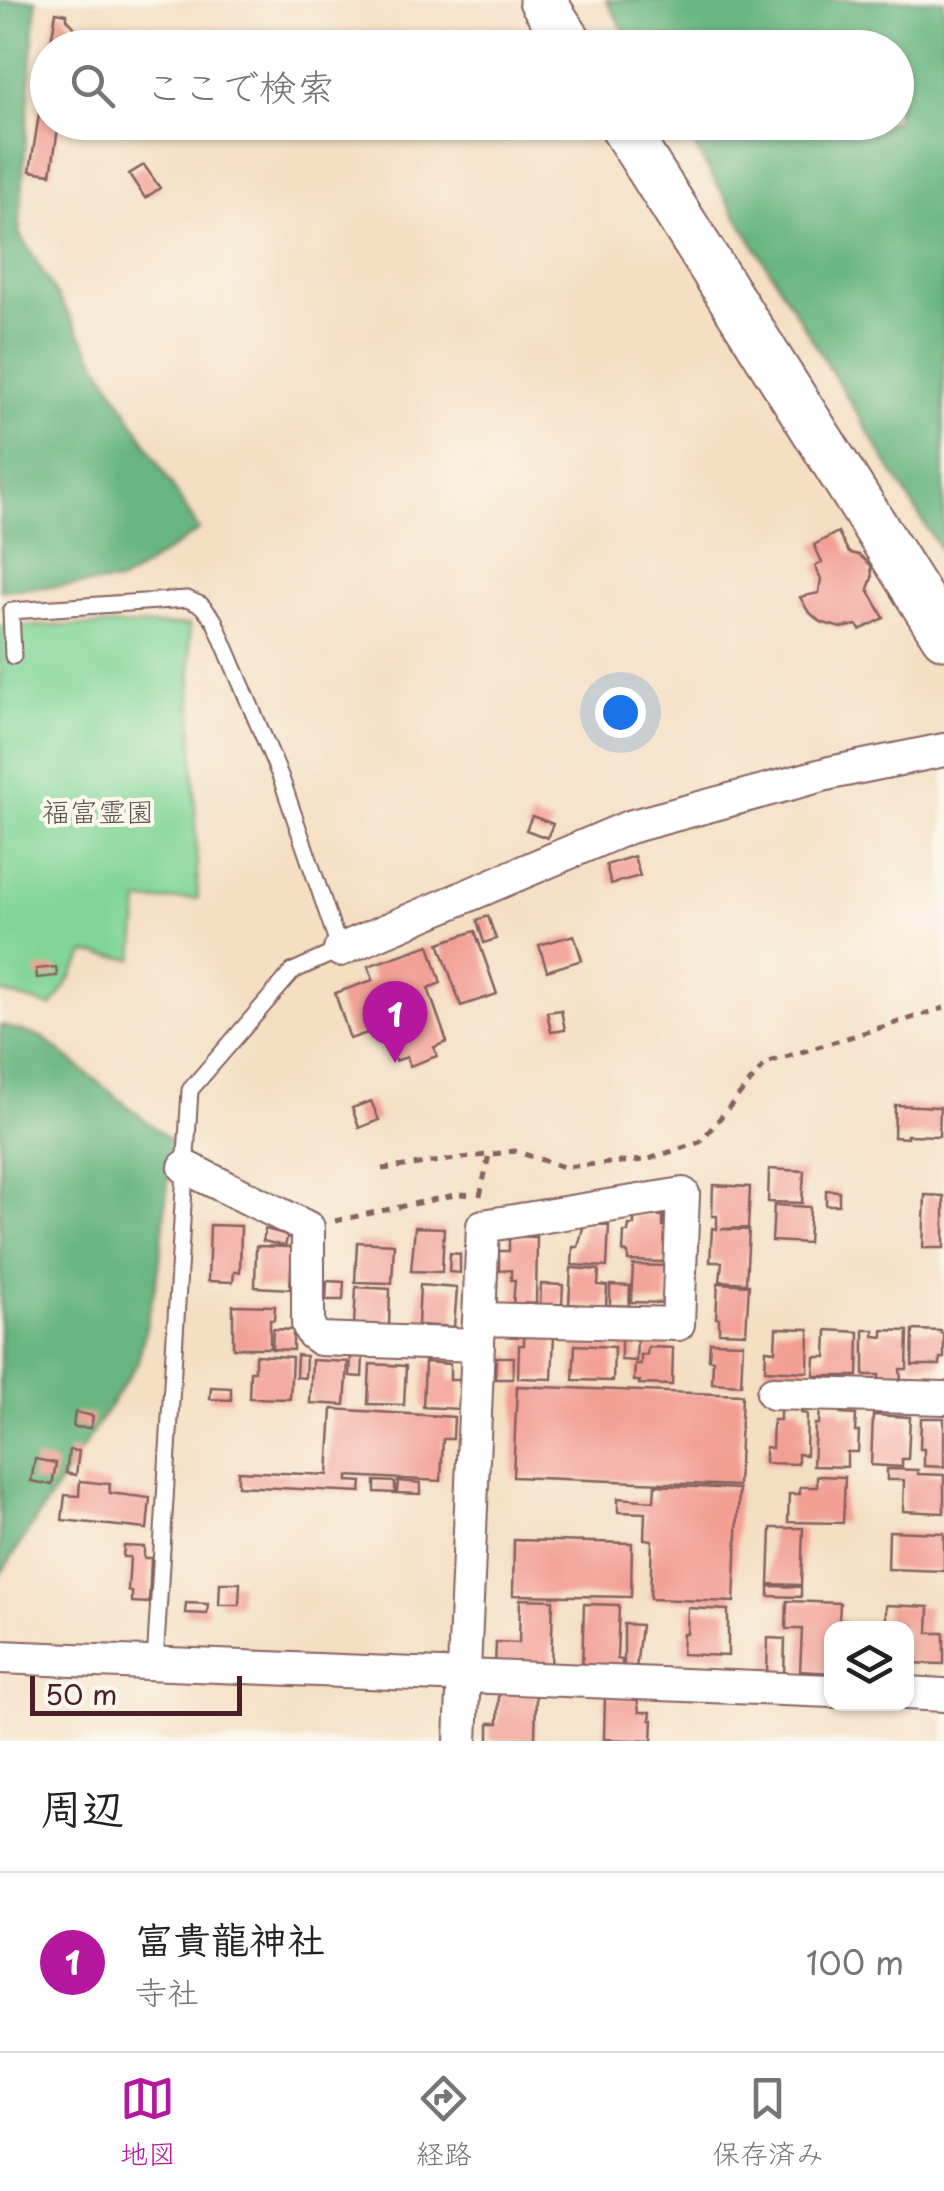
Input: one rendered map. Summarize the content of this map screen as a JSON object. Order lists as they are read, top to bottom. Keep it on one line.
{"parks":["福富霊園"],"scale_bar":"50 m","page":{"search":"ここで検索","pins":"1","scale":"50 m","heading":"周辺","list":[{"mark":"1","name":"富貴龍神社","note":"寺社","value":"100 m"}],"nav":["地図","経路","保存済み"]}}
